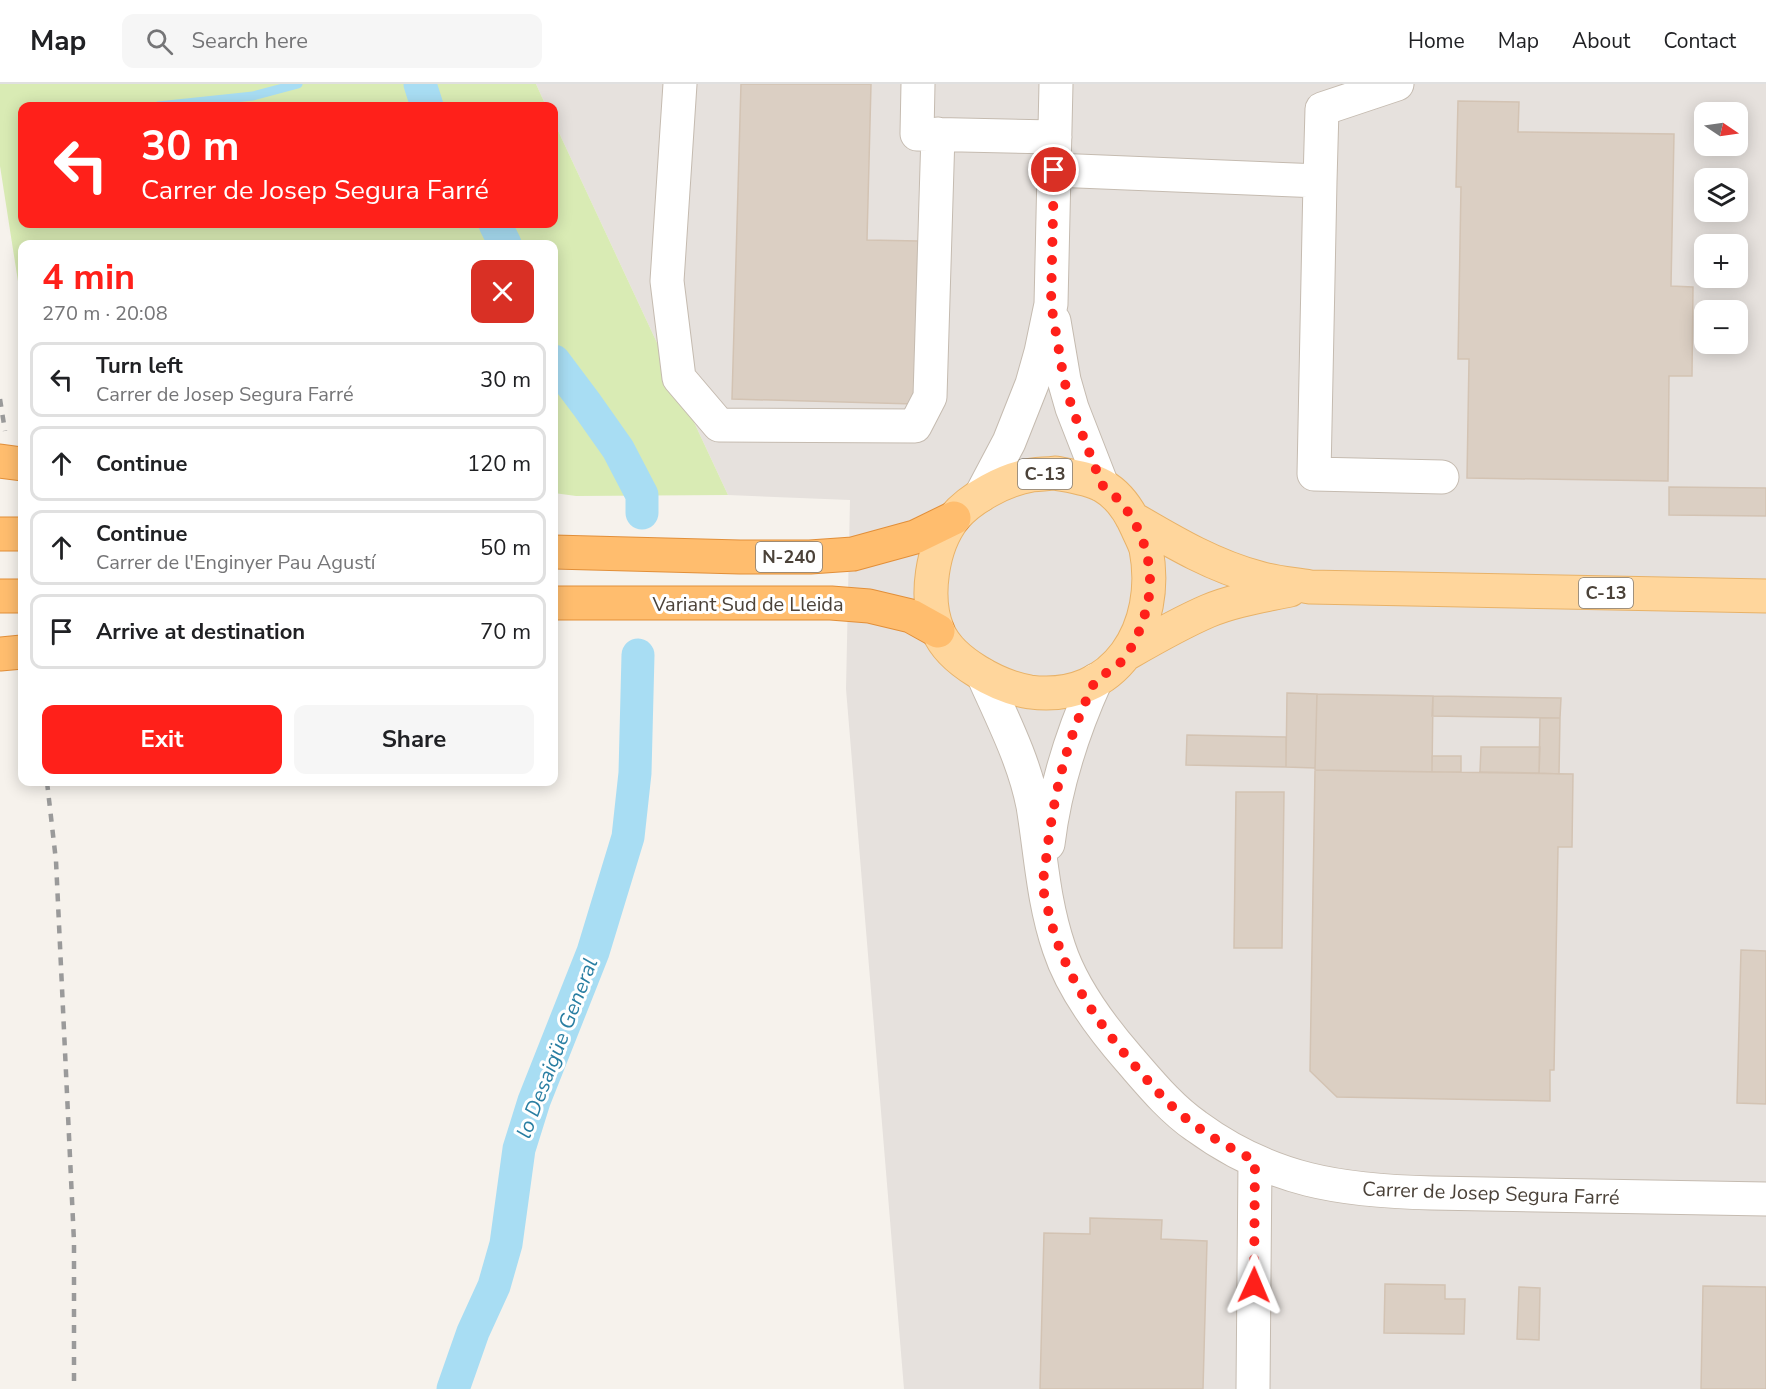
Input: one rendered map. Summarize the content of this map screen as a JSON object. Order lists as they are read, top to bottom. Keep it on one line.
{"streets":{"highway":["N-240","Variant Sud de Lleida"],"main road":["C-13"],"street":["Carrer de Josep Segura Farré"]},"crossings":[["C-13","N-240"],["C-13","Variant Sud de Lleida"],["C-13","Carrer de Josep Segura Farré"]],"water":["lo Desaigüe General"],"north":"right","page":{"header":"Map","search":"Search here","nav":["Home","Map","About","Contact"],"map_buttons":["+","−"],"turn":["30 m","Carrer de Josep Segura Farré"],"heading":["4 min","270 m · 20:08"],"list":[{"name":"Turn left","note":"Carrer de Josep Segura Farré","value":"30 m"},{"name":"Continue","value":"120 m"},{"name":"Continue","note":"Carrer de l'Enginyer Pau Agustí","value":"50 m"},{"name":"Arrive at destination","value":"70 m"}],"buttons":["Exit","Share"]}}
